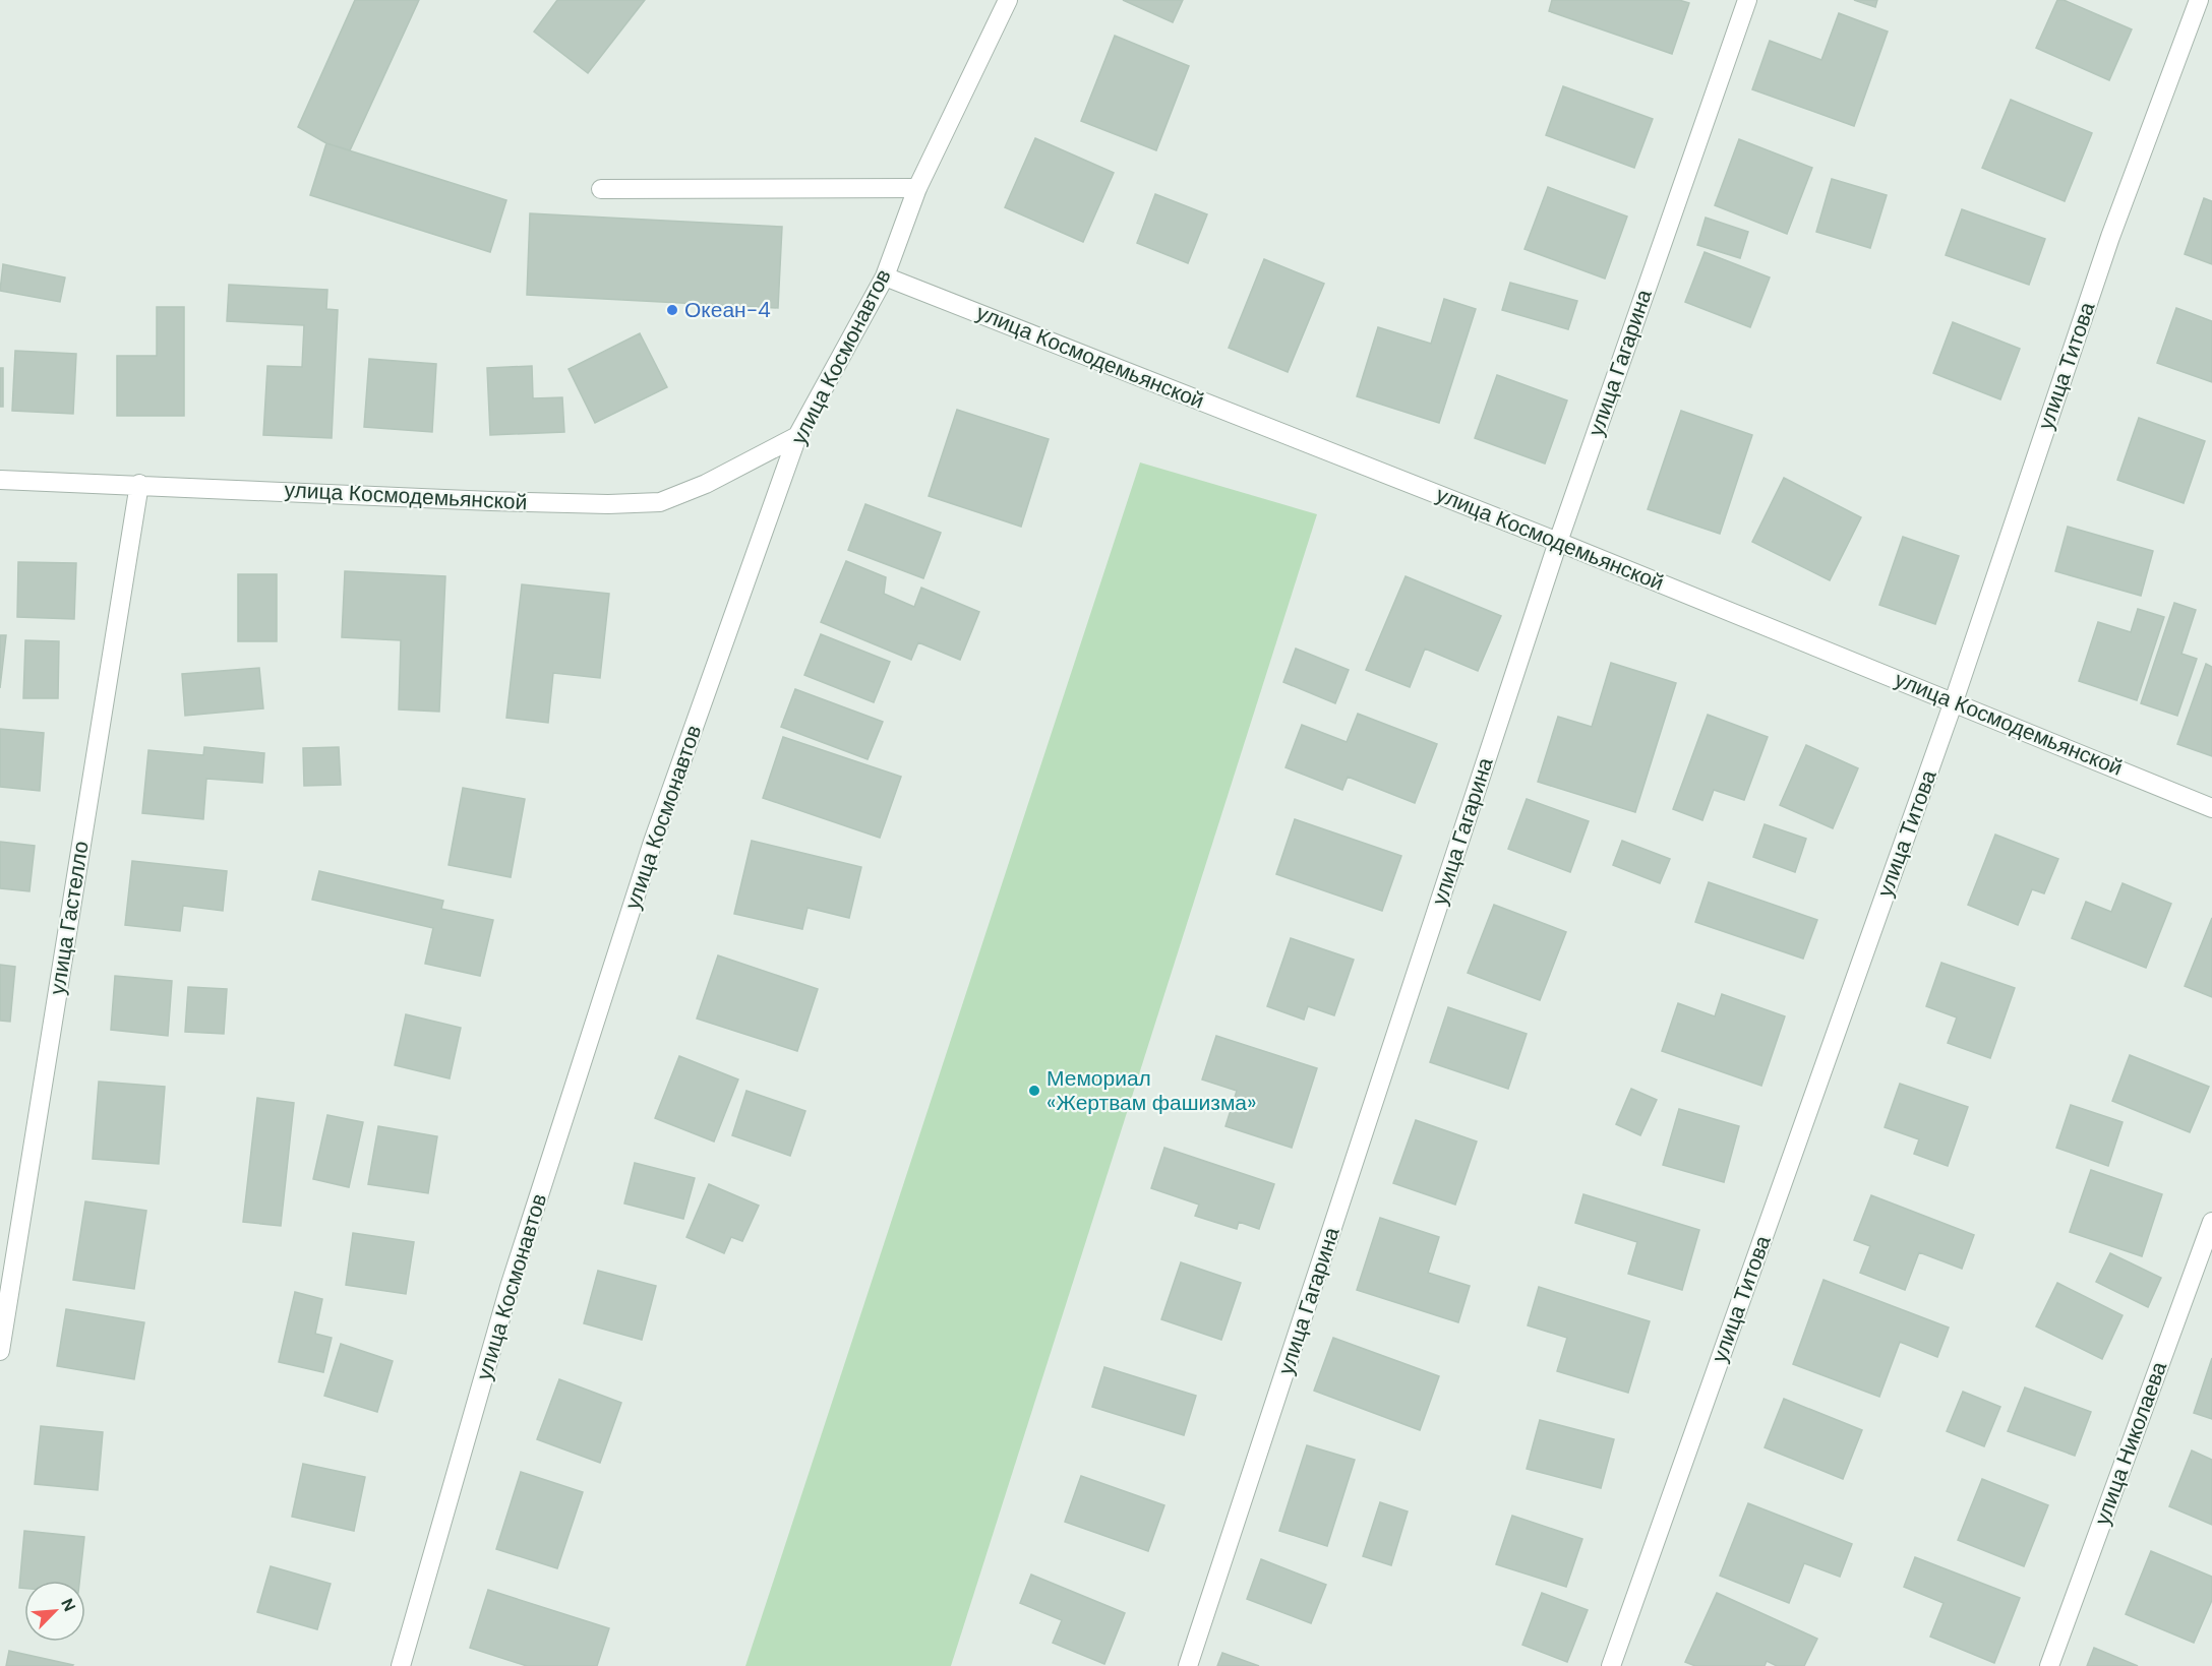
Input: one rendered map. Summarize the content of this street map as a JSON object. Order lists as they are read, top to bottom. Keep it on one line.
{"streets":{"street":["улица Космонавтов","улица Космодемьянской","улица Гагарина","улица Титова","улица Гастелло","улица Николаева"]},"crossings":[["улица Космонавтов","улица Космодемьянской"],["улица Космодемьянской","улица Гагарина"],["улица Космодемьянской","улица Титова"],["улица Космодемьянской","улица Гастелло"]],"places":["Океан-4","Мемориал «Жертвам фашизма»"],"north":"top right"}
